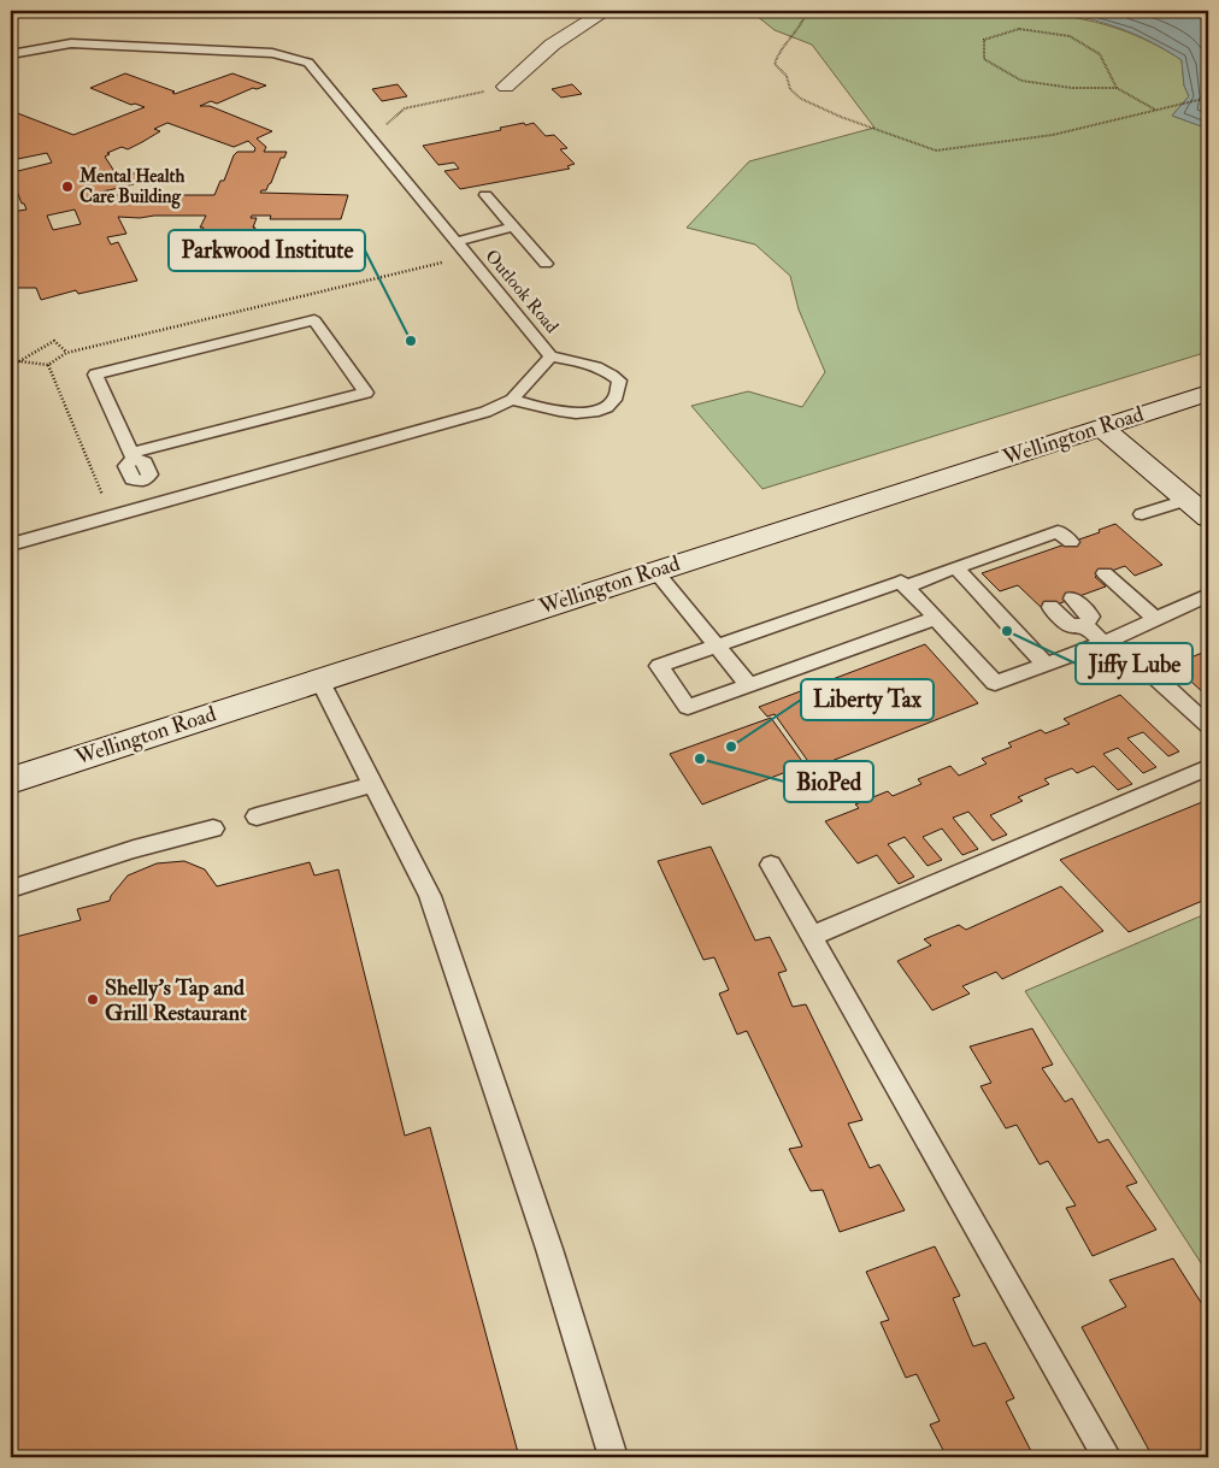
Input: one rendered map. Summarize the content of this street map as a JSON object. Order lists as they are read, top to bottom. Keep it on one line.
{"streets":{"main road":["Wellington Road"],"lane":["Outlook Road"]},"places":["Mental Health Care Building","Parkwood Institute","Jiffy Lube","Liberty Tax","BioPed","Shelly's Tap and Grill Restaurant"]}
